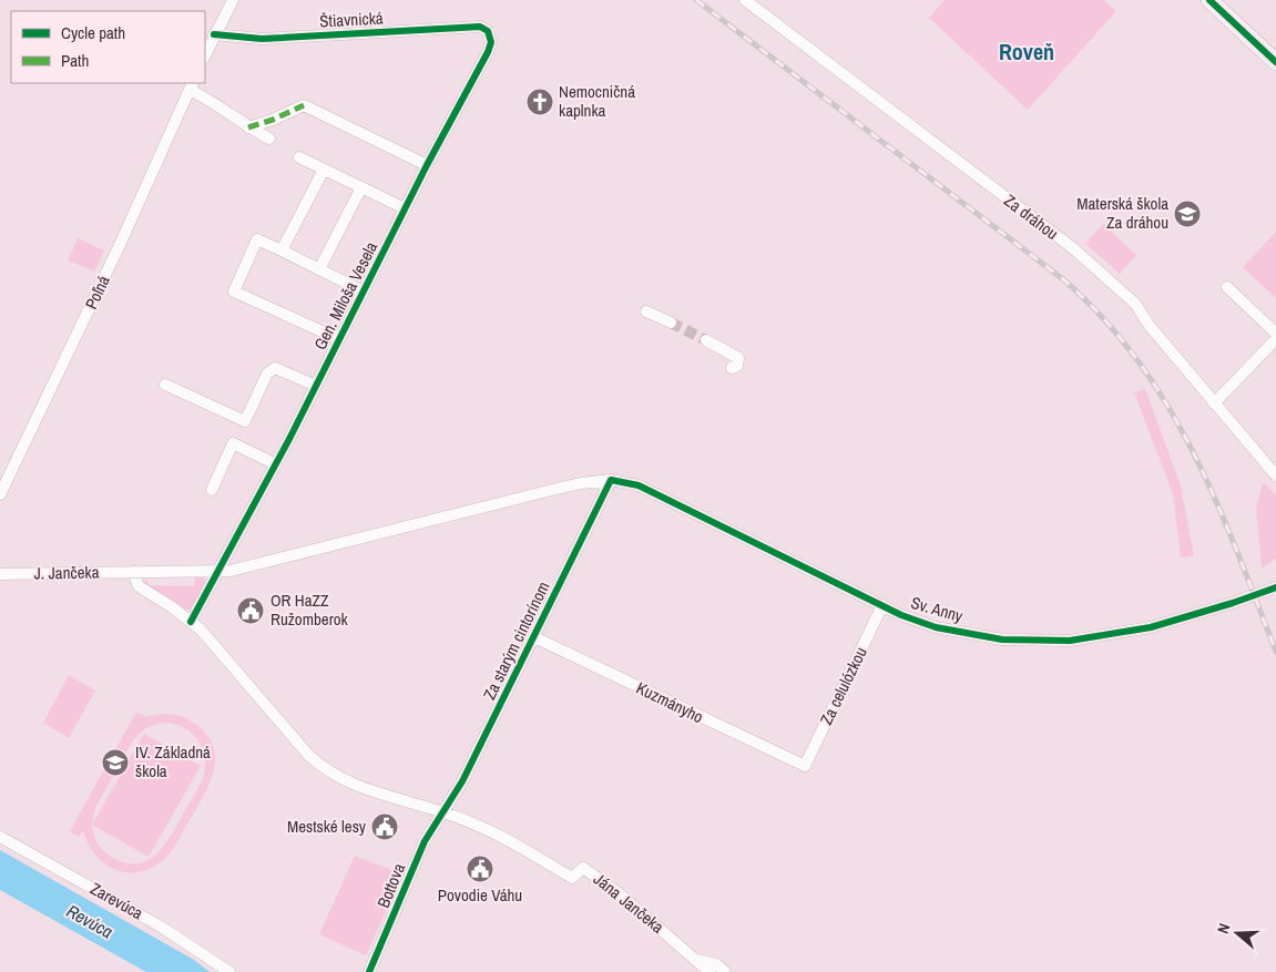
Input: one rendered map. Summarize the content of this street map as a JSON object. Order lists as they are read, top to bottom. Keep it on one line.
{"streets":{"street":["Štiavnická","Za dráhou","Poľná","Gen. Miloša Vesela","J. Jančeka","Sv. Anny","Za starým cintorínom","Za celulózkou","Kuzmányho","Bottova","Zarevúca","Jána Jančeka"]},"crossings":[["Štiavnická","Gen. Miloša Vesela"],["Gen. Miloša Vesela","J. Jančeka"],["Gen. Miloša Vesela","Sv. Anny"],["J. Jančeka","Sv. Anny"],["Sv. Anny","Za starým cintorínom"],["Sv. Anny","Za celulózkou"],["Za starým cintorínom","Kuzmányho"],["Za starým cintorínom","Bottova"],["Za starým cintorínom","Jána Jančeka"],["Za celulózkou","Kuzmányho"],["Bottova","Jána Jančeka"]],"districts":["Roveň"],"water":["Revúca"],"places":{"church":["Nemocničná kaplnka"],"school or university":["Materská škola Za dráhou","IV. Základná škola"],"public building":["OR HaZZ Ružomberok","Mestské lesy","Povodie Váhu"]},"legend":["Cycle path","Path"],"north":"left"}
